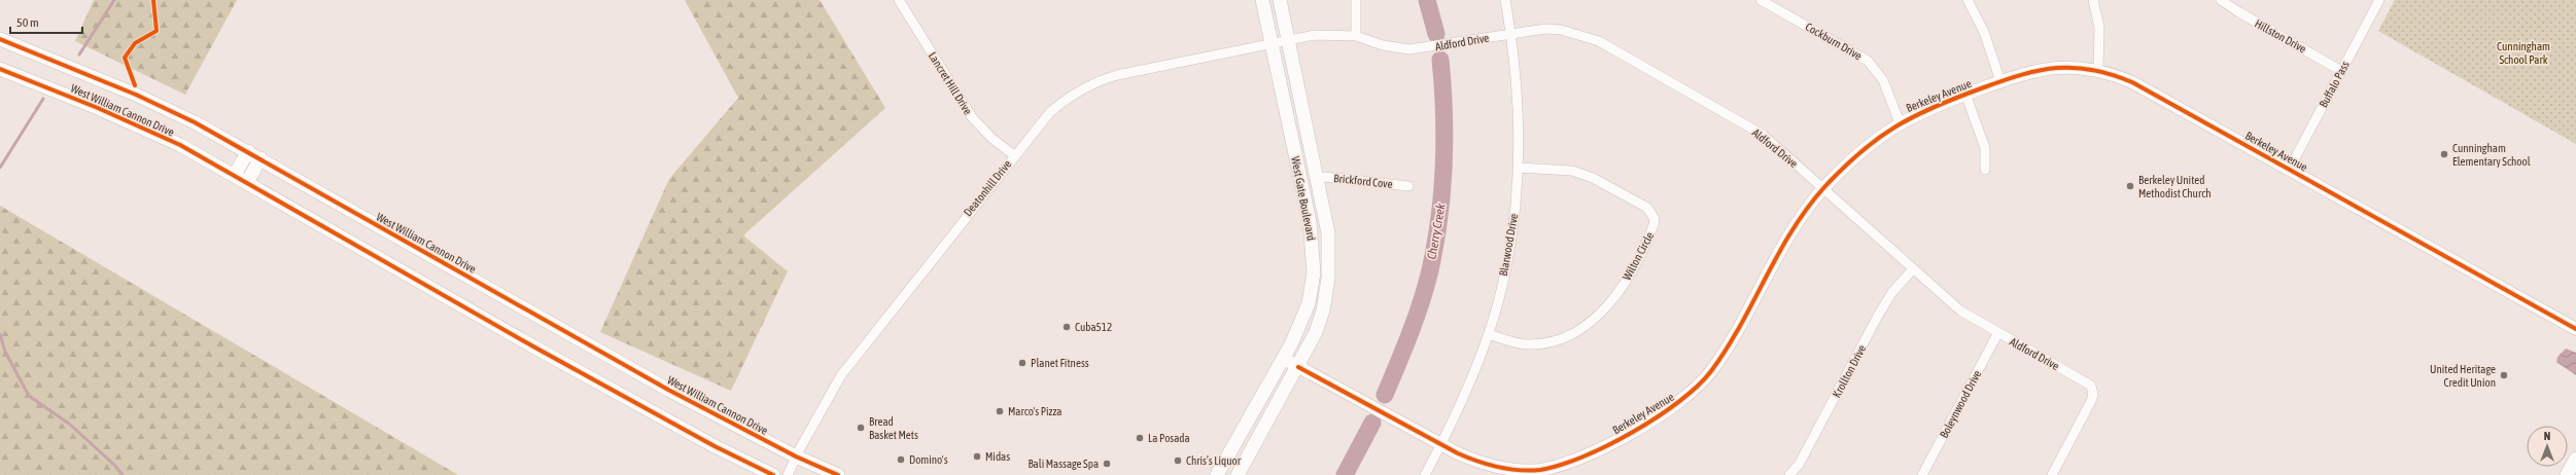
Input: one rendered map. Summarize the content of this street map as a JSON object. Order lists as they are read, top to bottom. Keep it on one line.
{"streets":{"main road":["West William Cannon Drive","West Gate Boulevard"],"street":["Hillston Drive","Cockburn Drive","Aldford Drive","Lancret Hill Drive","Buffalo Pass","Berkeley Avenue","Brickford Cove","Deatonhill Drive","Blarwood Drive","Wilton Circle","Krollton Drive","Boleynwood Drive"]},"crossings":[["Hillston Drive","Buffalo Pass"],["Cockburn Drive","Berkeley Avenue"],["Aldford Drive","Berkeley Avenue"],["Aldford Drive","Deatonhill Drive"],["Aldford Drive","West Gate Boulevard"],["Aldford Drive","Blarwood Drive"],["Aldford Drive","Krollton Drive"],["Aldford Drive","Boleynwood Drive"],["Lancret Hill Drive","Deatonhill Drive"],["Buffalo Pass","Berkeley Avenue"],["Berkeley Avenue","West Gate Boulevard"],["Berkeley Avenue","Blarwood Drive"],["West William Cannon Drive","Deatonhill Drive"],["Brickford Cove","West Gate Boulevard"],["Deatonhill Drive","West Gate Boulevard"],["Blarwood Drive","Wilton Circle"]],"water":["Cherry Creek"],"parks":["Cunningham School Park"],"places":["Cunningham Elementary School","Berkeley United Methodist Church","Cuba512","Planet Fitness","United Heritage Credit Union","Marco's Pizza","Bread Basket Mets","La Posada","Midas","Domino's","Chris’s Liquor","Bali Massage Spa"],"scale_bar":"50 m","north":"top"}
